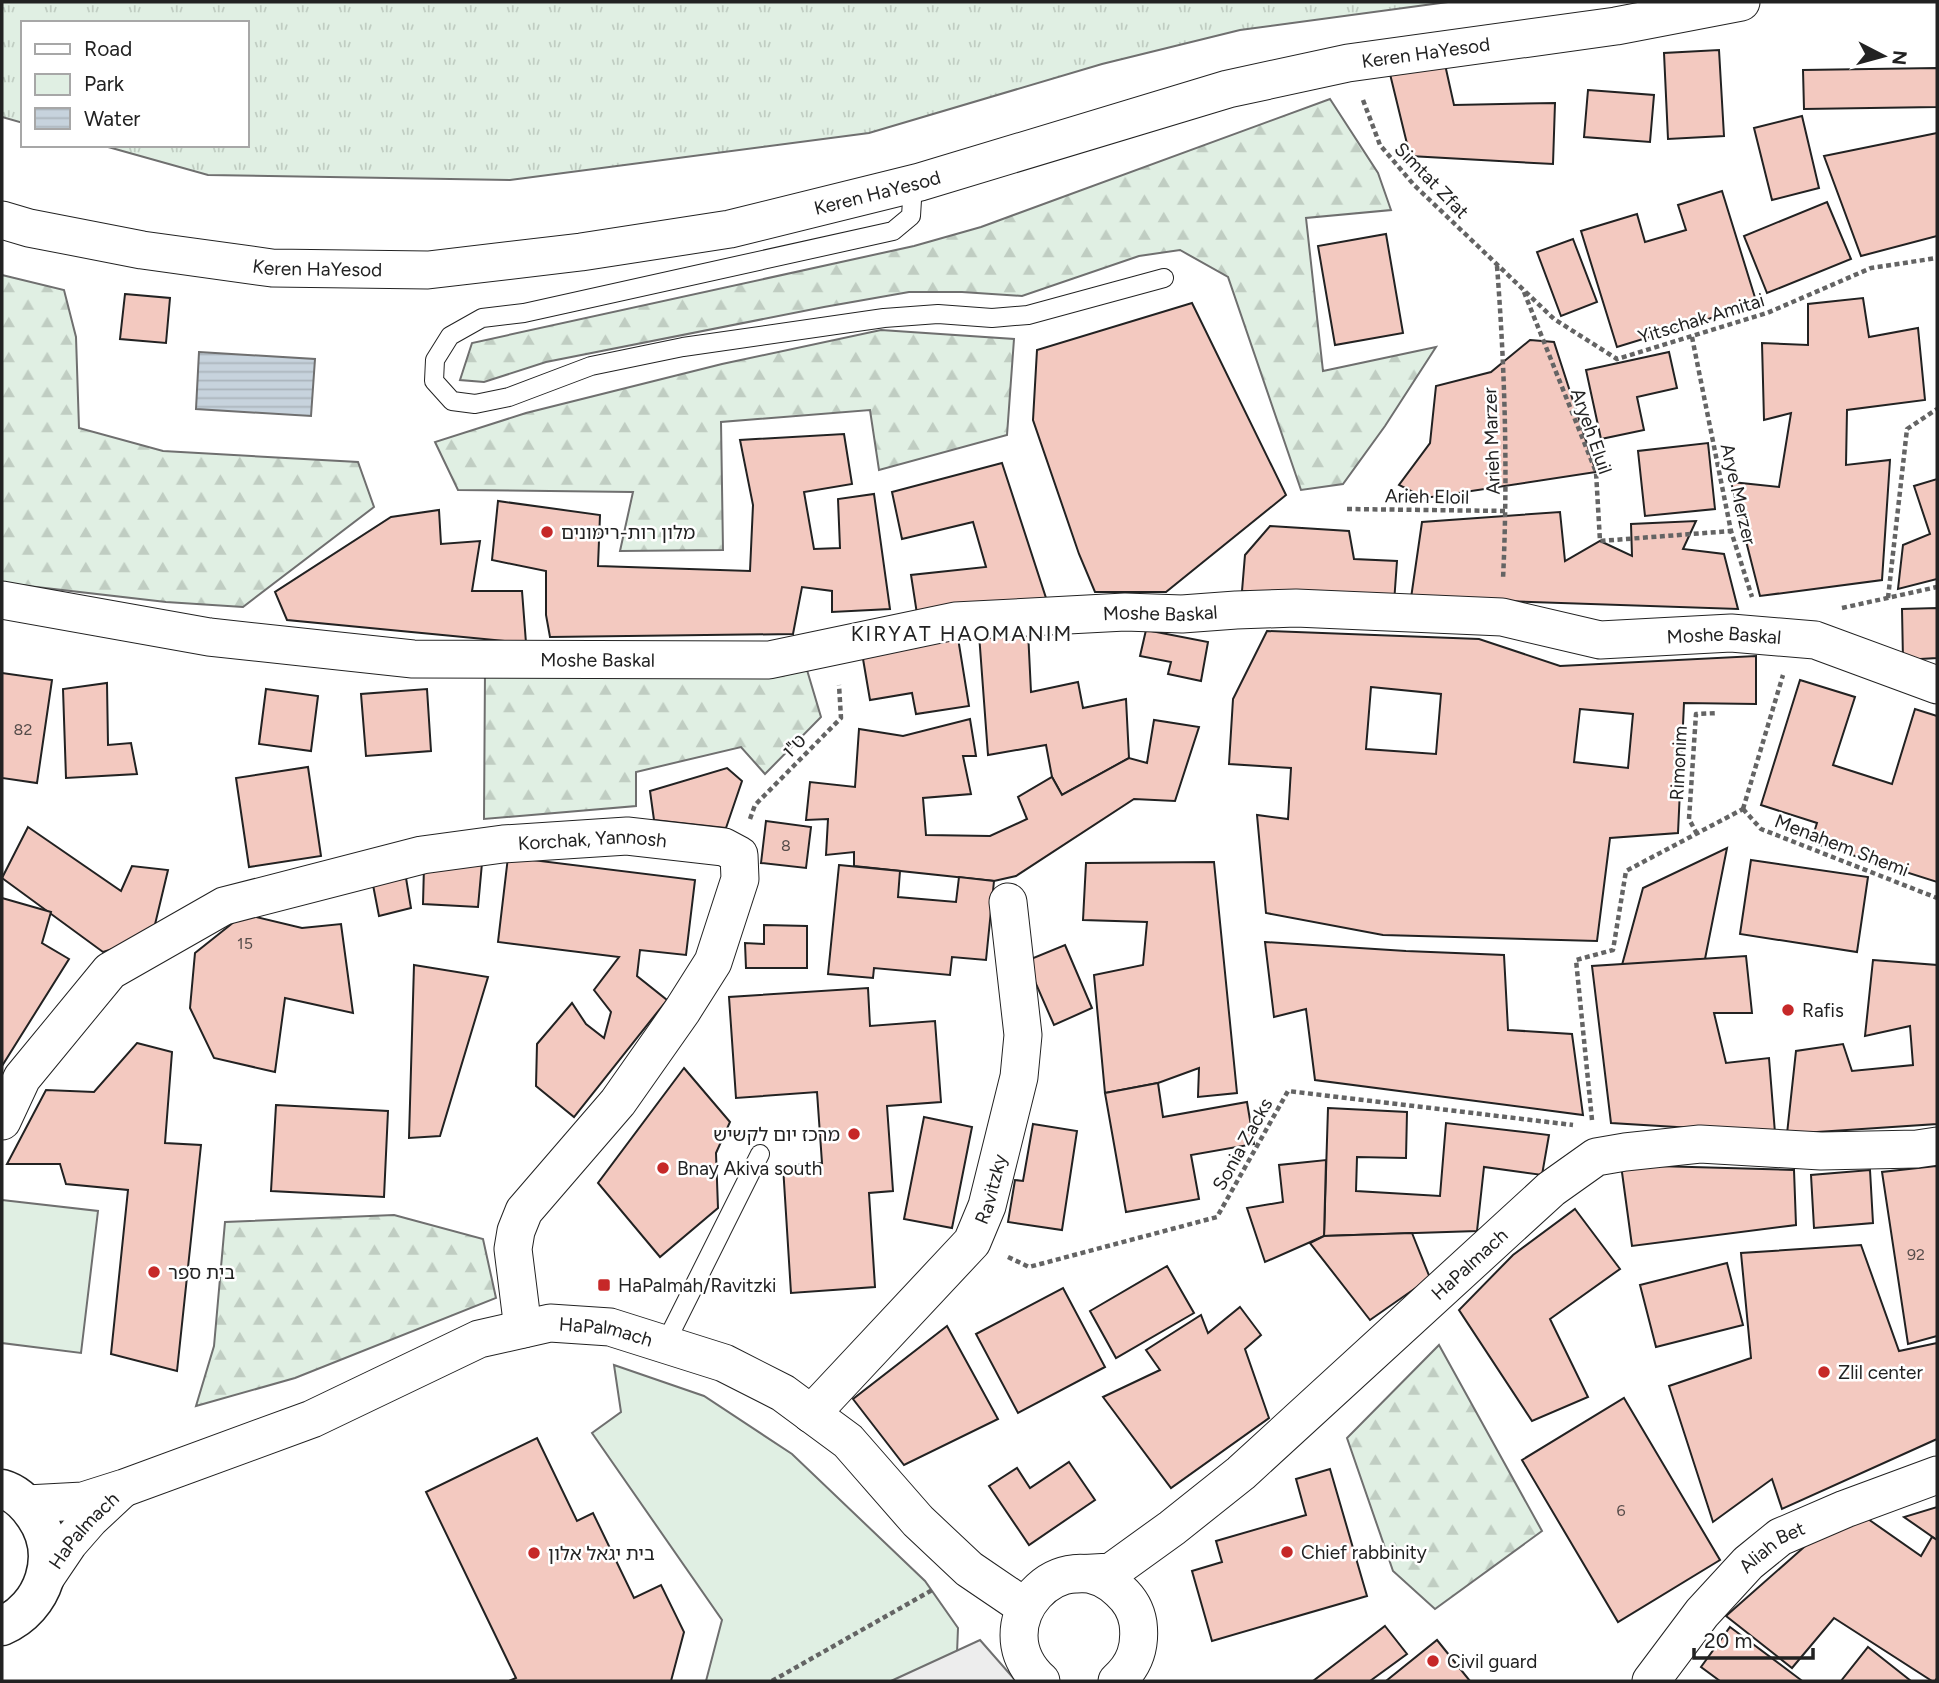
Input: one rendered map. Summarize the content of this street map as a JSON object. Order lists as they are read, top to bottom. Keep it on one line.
{"streets":{"street":["Keren HaYesod","Moshe Baskal","Korchak, Yannosh","Ravitzky","HaPalmach","Aliah Bet"],"path":["Simtat Zfat","Yitschak Amitai","Aryeh Eluil","Arieh Marzer","Arye Merzer","Arieh Eloil","ט\"ו","Rimonim","Menahem Shemi","Sonia Zacks"]},"crossings":[["Keren HaYesod","Simtat Zfat"],["Simtat Zfat","Yitschak Amitai"],["Simtat Zfat","Arieh Marzer"],["Yitschak Amitai","Aryeh Eluil"],["Yitschak Amitai","Arieh Marzer"],["Yitschak Amitai","Arye Merzer"],["Aryeh Eluil","Arye Merzer"],["Arieh Marzer","Arieh Eloil"],["Arieh Marzer","Moshe Baskal"],["Arye Merzer","Moshe Baskal"],["Moshe Baskal","ט\"ו"],["ט\"ו","Korchak, Yannosh"],["Sonia Zacks","Ravitzky"],["Sonia Zacks","HaPalmach"],["Ravitzky","HaPalmach"]],"districts":["KIRYAT HAOMANIM"],"places":{"other":["מלון רות-רימונים","Rafis","מרכז יום לקשיש","Bnay Akiva south","בית ספר","Zlil center","Chief rabbinity","בית יגאל אלון","Civil guard"],"transit":["HaPalmah/Ravitzki"]},"house_numbers":["82","8","15","92","6"],"legend":["Road","Park","Water"],"scale_bar":"20 m","north":"right"}
